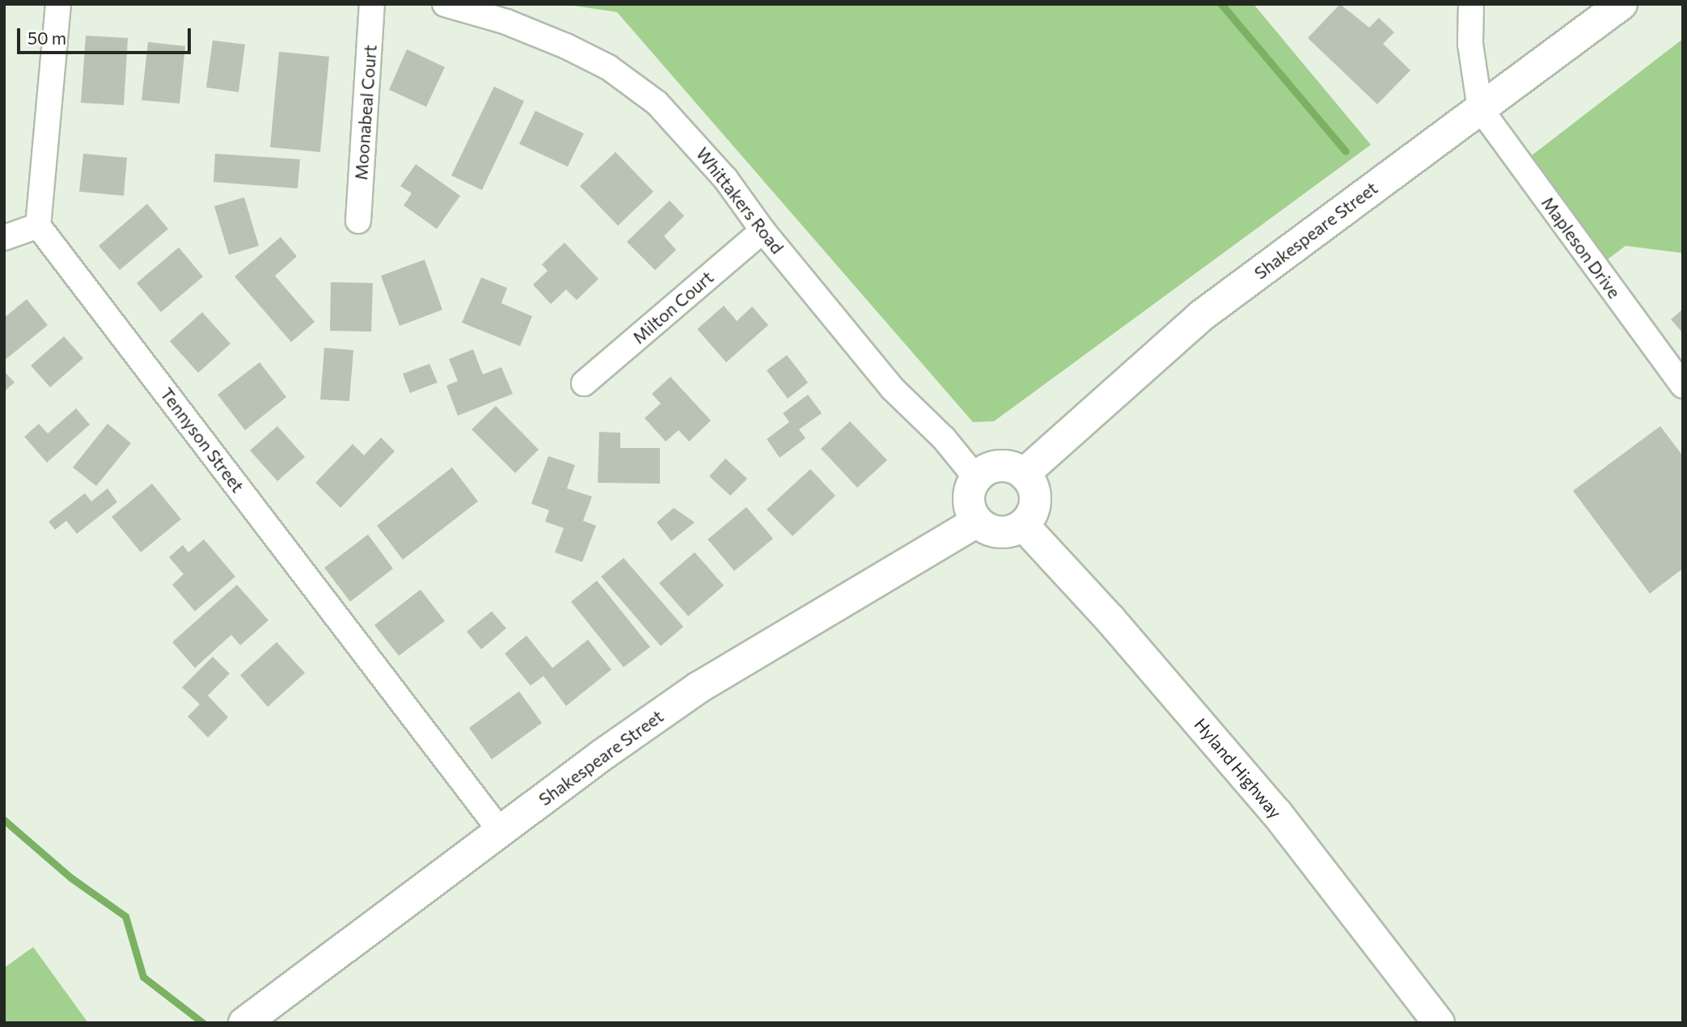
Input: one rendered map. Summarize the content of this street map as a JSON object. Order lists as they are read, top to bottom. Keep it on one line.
{"streets":{"main road":["Shakespeare Street","Hyland Highway"],"street":["Moonabeal Court","Whittakers Road","Mapleson Drive","Milton Court","Tennyson Street"]},"crossings":[["Whittakers Road","Shakespeare Street"],["Whittakers Road","Milton Court"],["Whittakers Road","Hyland Highway"],["Shakespeare Street","Mapleson Drive"],["Shakespeare Street","Tennyson Street"],["Shakespeare Street","Hyland Highway"]],"scale_bar":"50 m"}
